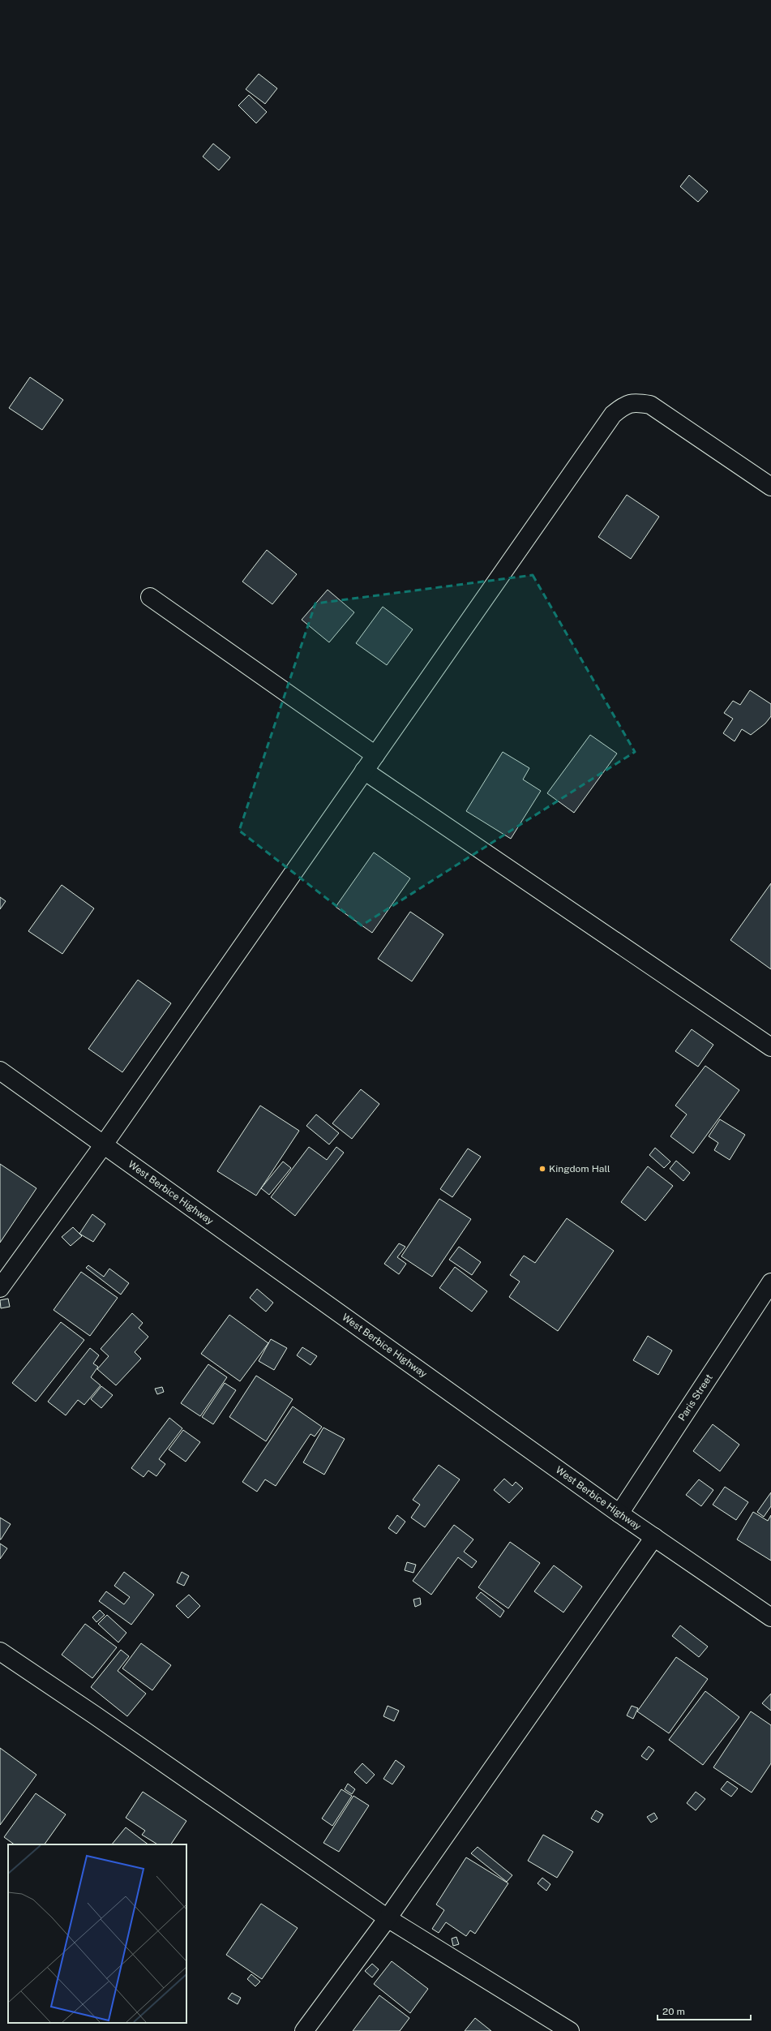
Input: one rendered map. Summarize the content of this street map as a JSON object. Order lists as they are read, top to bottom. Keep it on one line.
{"streets":{"street":["West Berbice Highway","Paris Street"]},"crossings":[["West Berbice Highway","Paris Street"]],"places":["Kingdom Hall"],"scale_bar":"20 m"}
